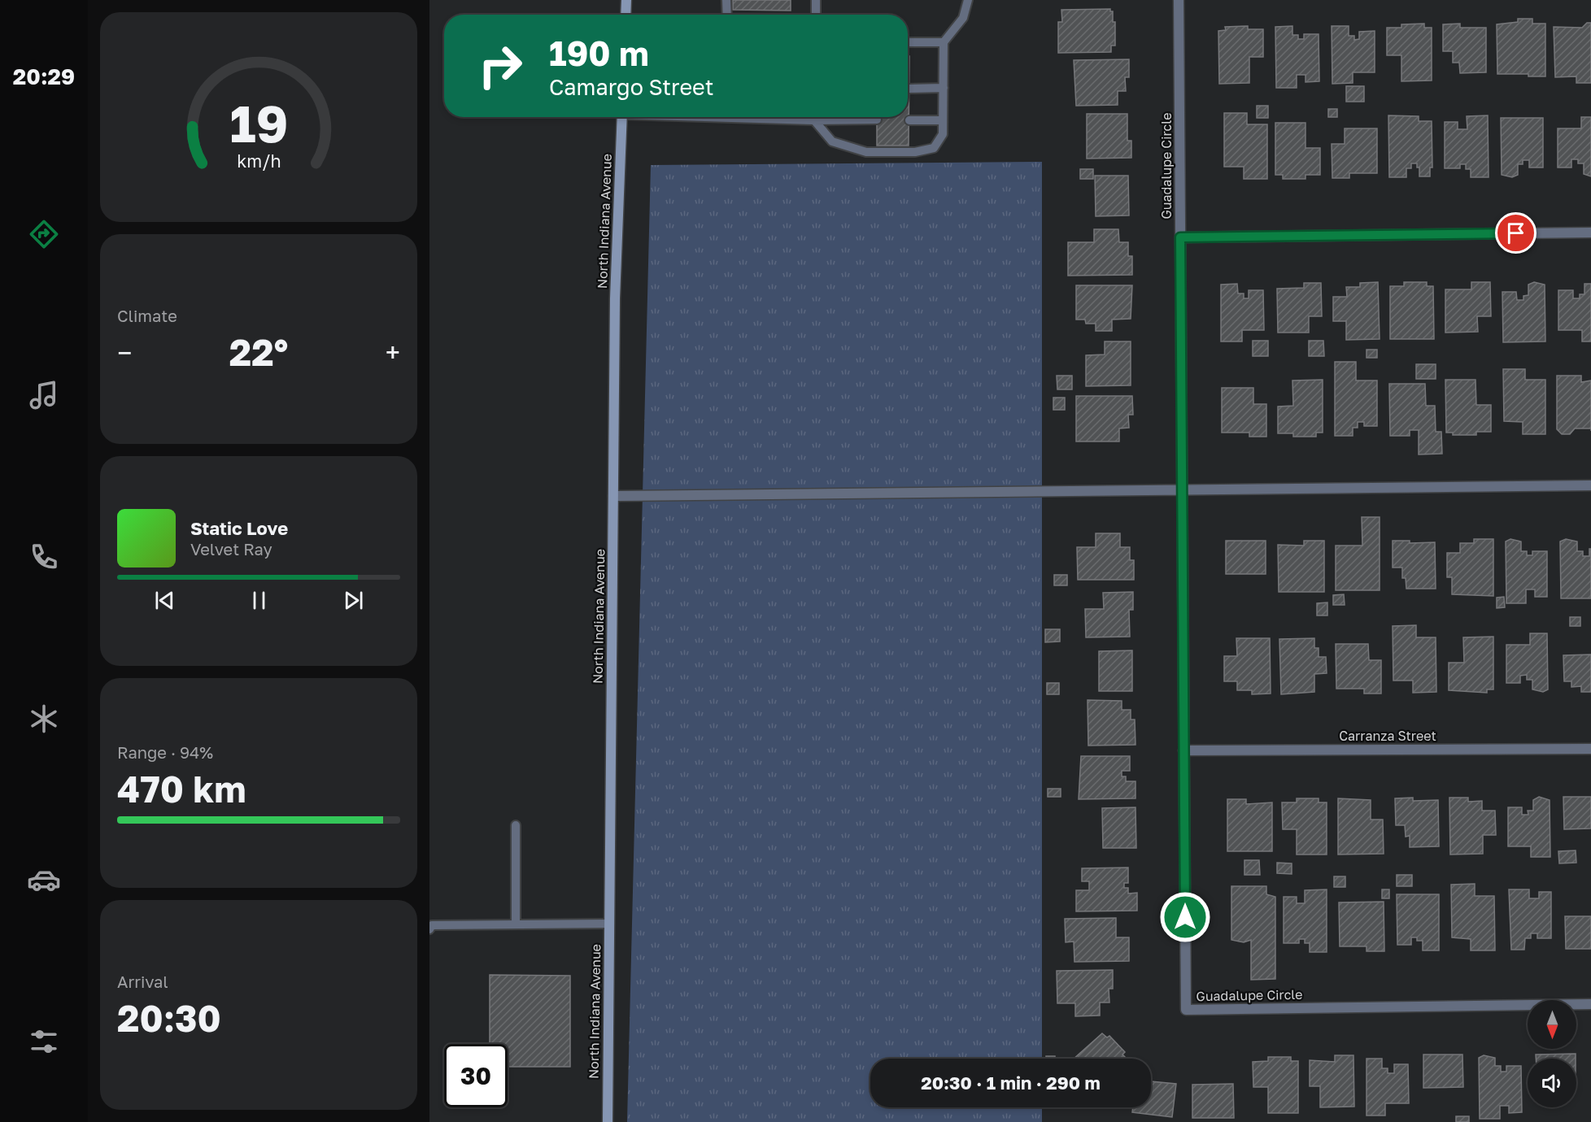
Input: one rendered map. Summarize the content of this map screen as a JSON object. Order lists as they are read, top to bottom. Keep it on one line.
{"streets":{"main road":["North Indiana Avenue"],"street":["Guadalupe Circle","Carranza Street"]},"crossings":[["Guadalupe Circle","Carranza Street"]],"north":"bottom","page":{"tabs":"20:29","turn":["190 m","Camargo Street"],"tile":["Climate",["Range · 94%","470 km"],["Arrival","20:30"]],"heat":["−","22°","+"],"song":["Static Love","Velvet Ray"],"limit":"30","trip":"20:30 · 1 min · 290 m","gauge":["19","km/h"]}}
